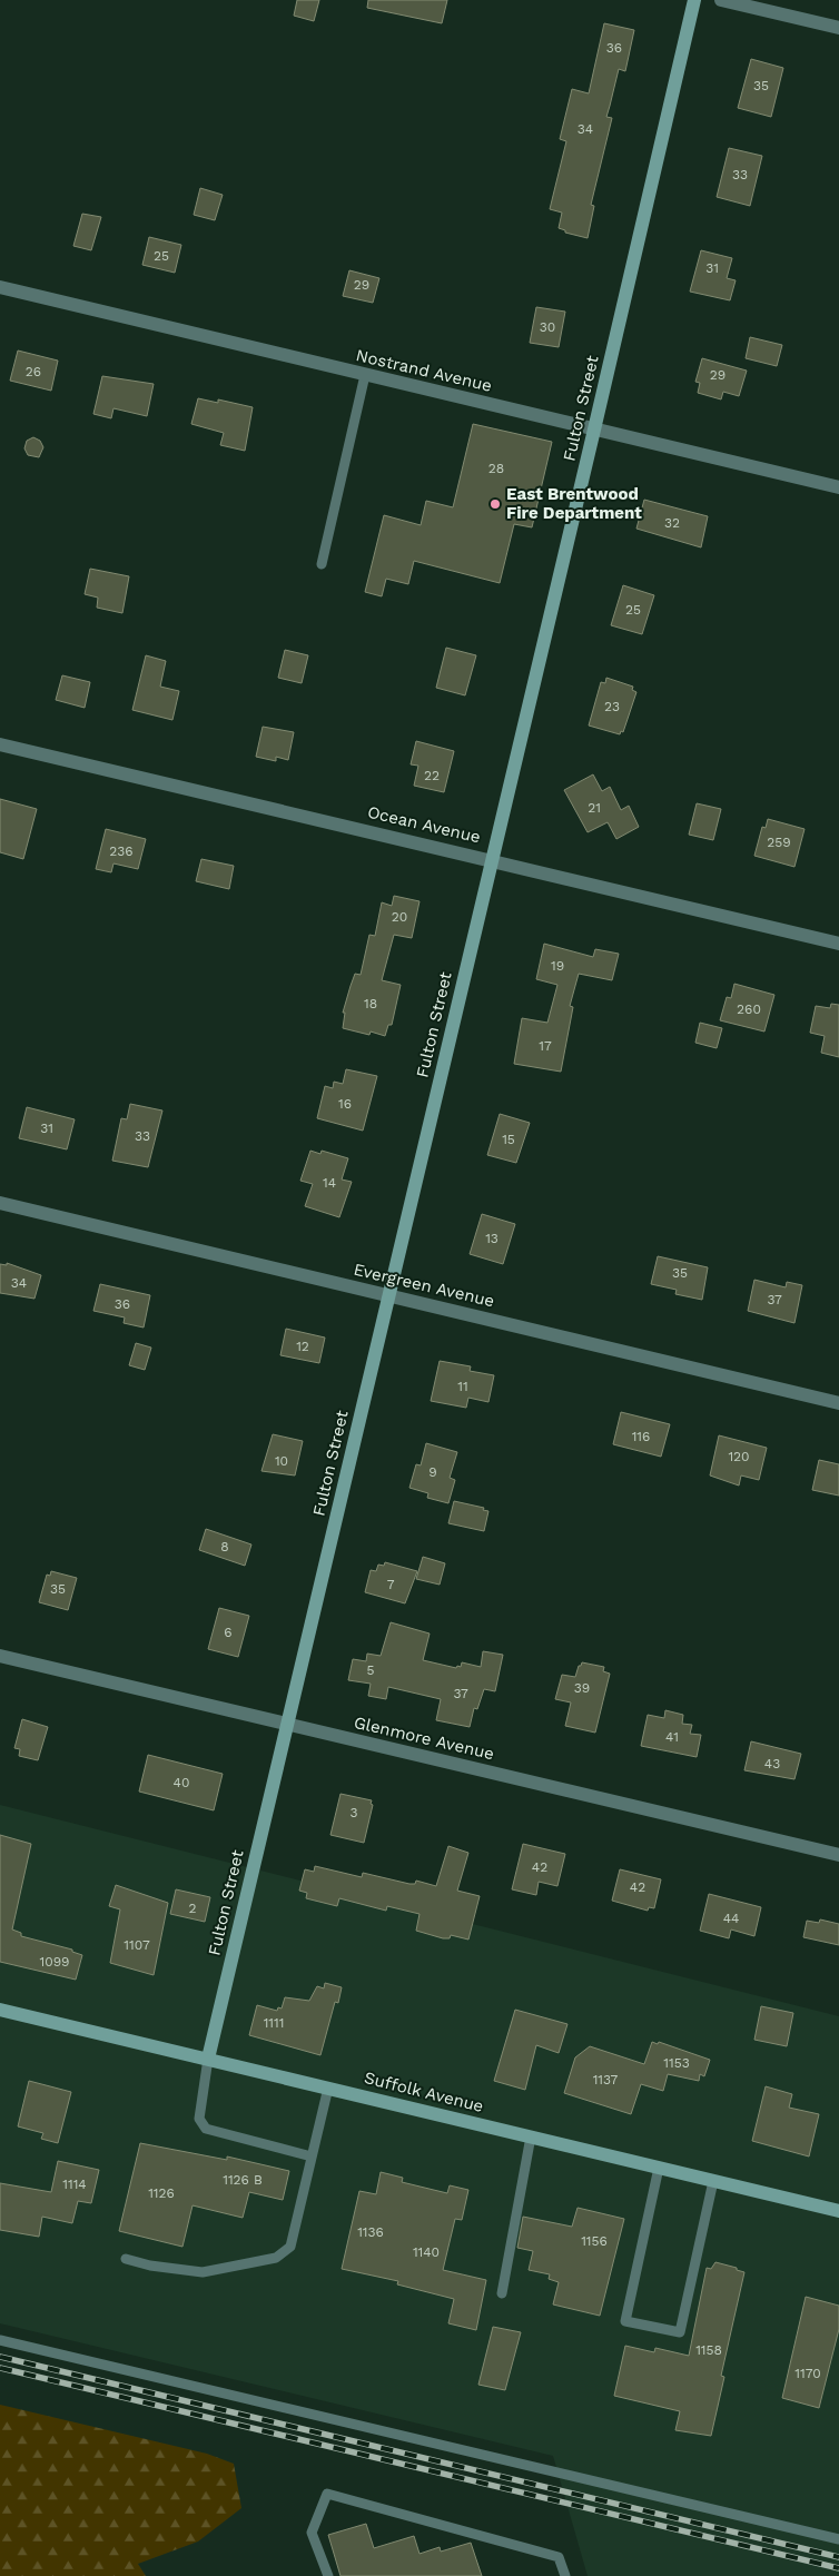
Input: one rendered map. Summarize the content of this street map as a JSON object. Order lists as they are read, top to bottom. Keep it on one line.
{"streets":{"street":["Nostrand Avenue","Fulton Street","Ocean Avenue","Evergreen Avenue","Glenmore Avenue","Suffolk Avenue"]},"crossings":[["Nostrand Avenue","Fulton Street"],["Fulton Street","Ocean Avenue"],["Fulton Street","Evergreen Avenue"],["Fulton Street","Glenmore Avenue"],["Fulton Street","Suffolk Avenue"]],"places":["East Brentwood Fire Department"],"house_numbers":["36","35","34","33","25","31","29","30","26","29","28","32","25","23","22","21","259","236","20","19","18","260","17","16","31","33","15","14","13","35","34","37","36","12","11","116","120","10","9","8","7","35","6","5","39","37","41","43","40","3","42","42","2","44","1107","1099","1111","1153","1137","1126 B","1114","1126","1136","1156","1140","1158","1170"]}
